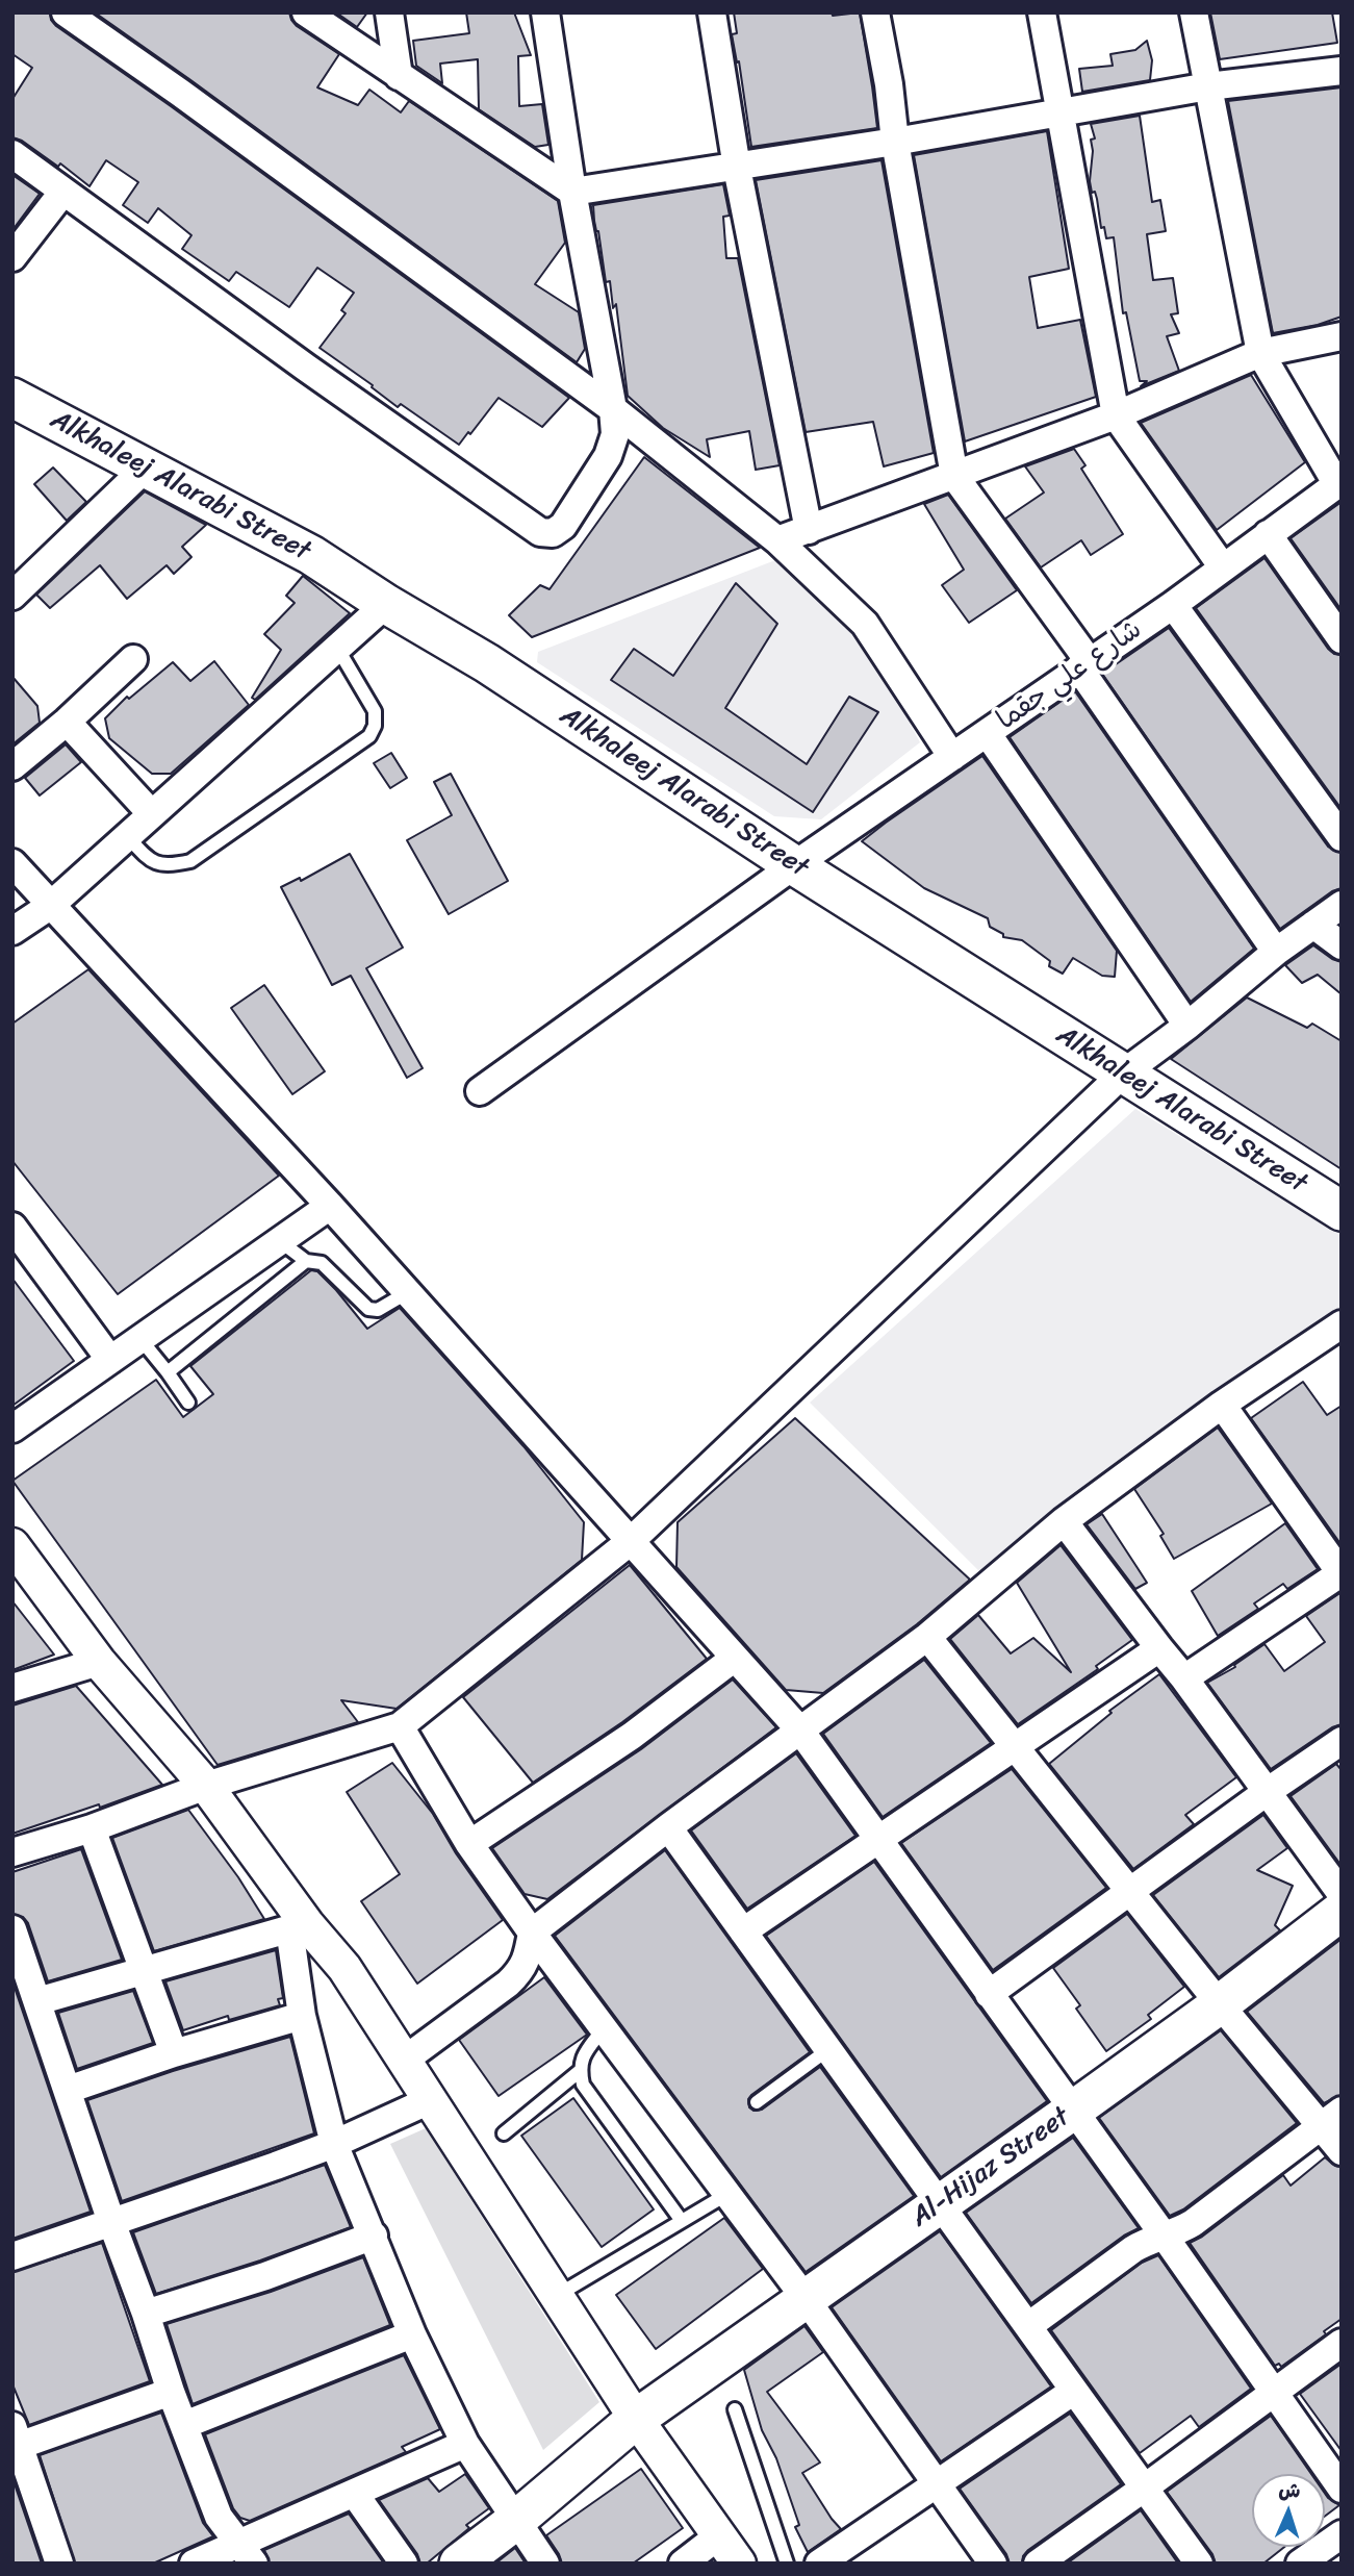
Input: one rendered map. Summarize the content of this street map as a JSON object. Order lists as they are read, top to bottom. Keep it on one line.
{"streets":{"main road":["Alkhaleej Alarabi Street","Al-Hijaz Street"],"street":["شارع علي جقما"]},"crossings":[["Alkhaleej Alarabi Street","شارع علي جقما"]],"north":"top"}
